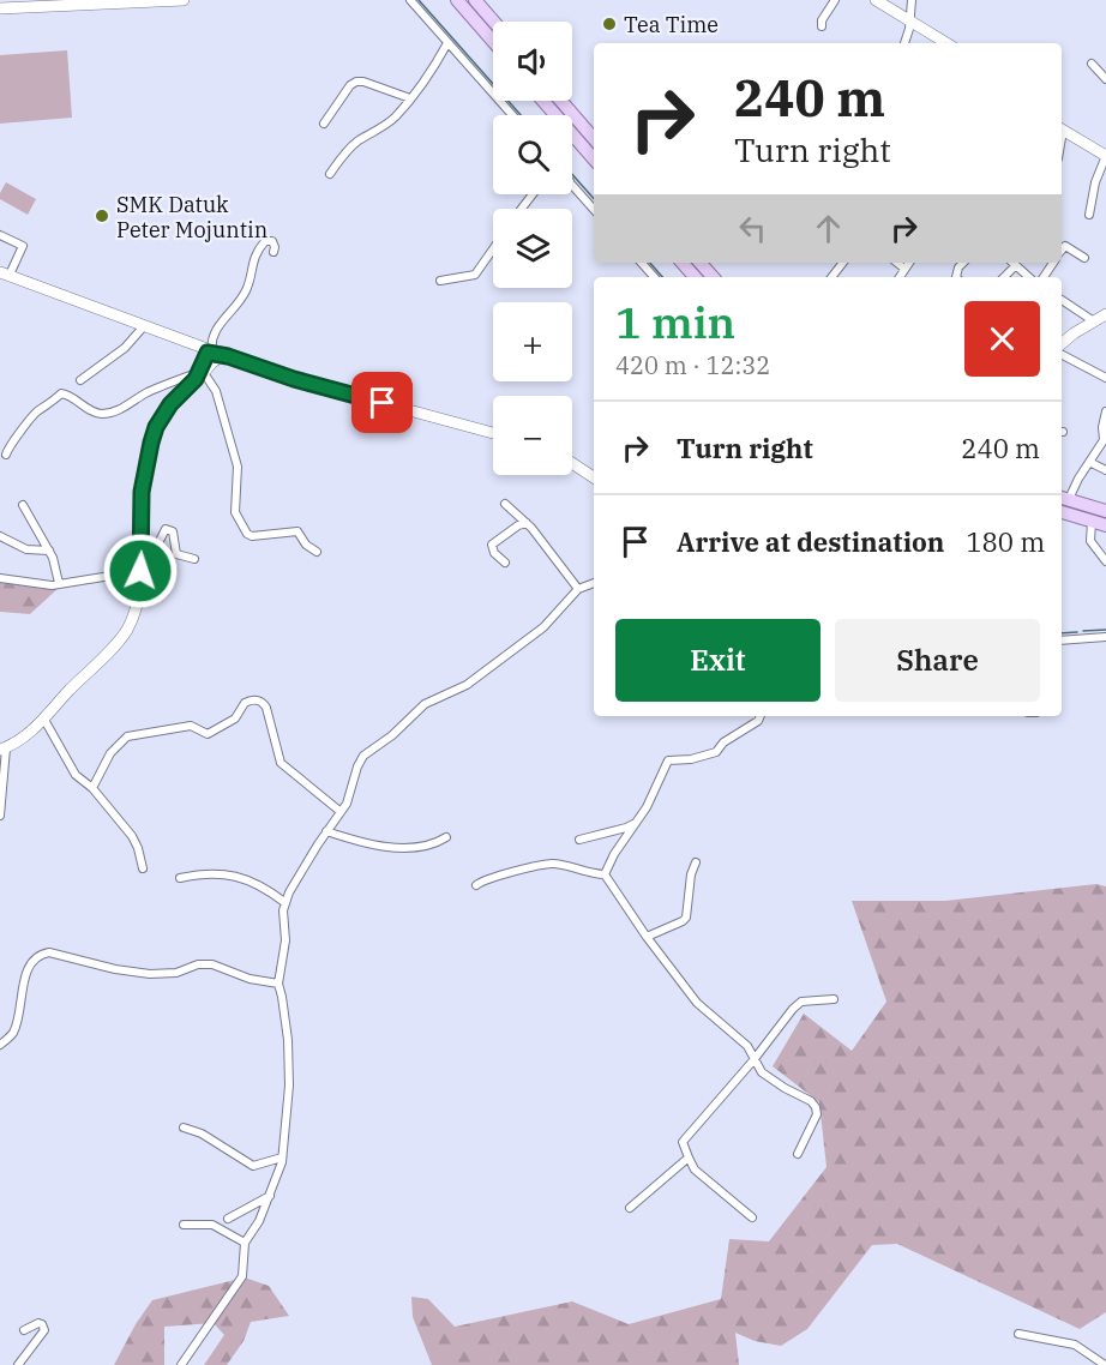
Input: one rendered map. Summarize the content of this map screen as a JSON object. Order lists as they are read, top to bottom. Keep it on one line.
{"places":["Tea Time","SMK Datuk Peter Mojuntin"],"page":{"map_buttons":["+","−"],"turn":["240 m","Turn right"],"heading":["1 min","420 m · 12:32"],"list":[{"name":"Turn right","value":"240 m"},{"name":"Arrive at destination","value":"180 m"}],"buttons":["Exit","Share"]}}
